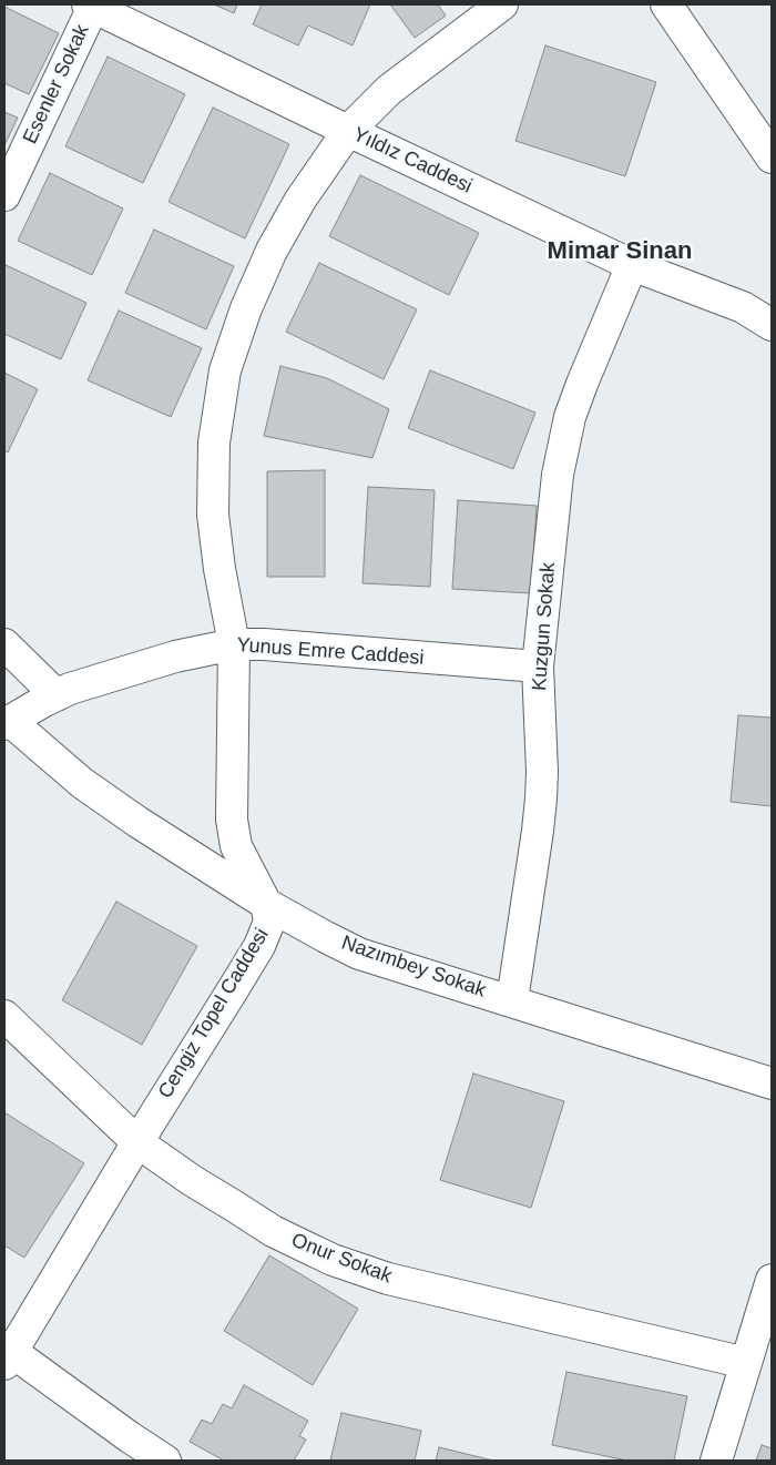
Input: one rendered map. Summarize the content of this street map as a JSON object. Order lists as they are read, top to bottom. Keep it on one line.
{"streets":{"street":["Esenler Sokak","Yıldız Caddesi","Kuzgun Sokak","Yunus Emre Caddesi","Nazımbey Sokak","Cengiz Topel Caddesi","Onur Sokak"]},"crossings":[["Esenler Sokak","Yıldız Caddesi"],["Yıldız Caddesi","Kuzgun Sokak"],["Yıldız Caddesi","Cengiz Topel Caddesi"],["Kuzgun Sokak","Yunus Emre Caddesi"],["Kuzgun Sokak","Nazımbey Sokak"],["Yunus Emre Caddesi","Nazımbey Sokak"],["Yunus Emre Caddesi","Cengiz Topel Caddesi"],["Nazımbey Sokak","Cengiz Topel Caddesi"],["Cengiz Topel Caddesi","Onur Sokak"]],"districts":["Mimar Sinan"]}
